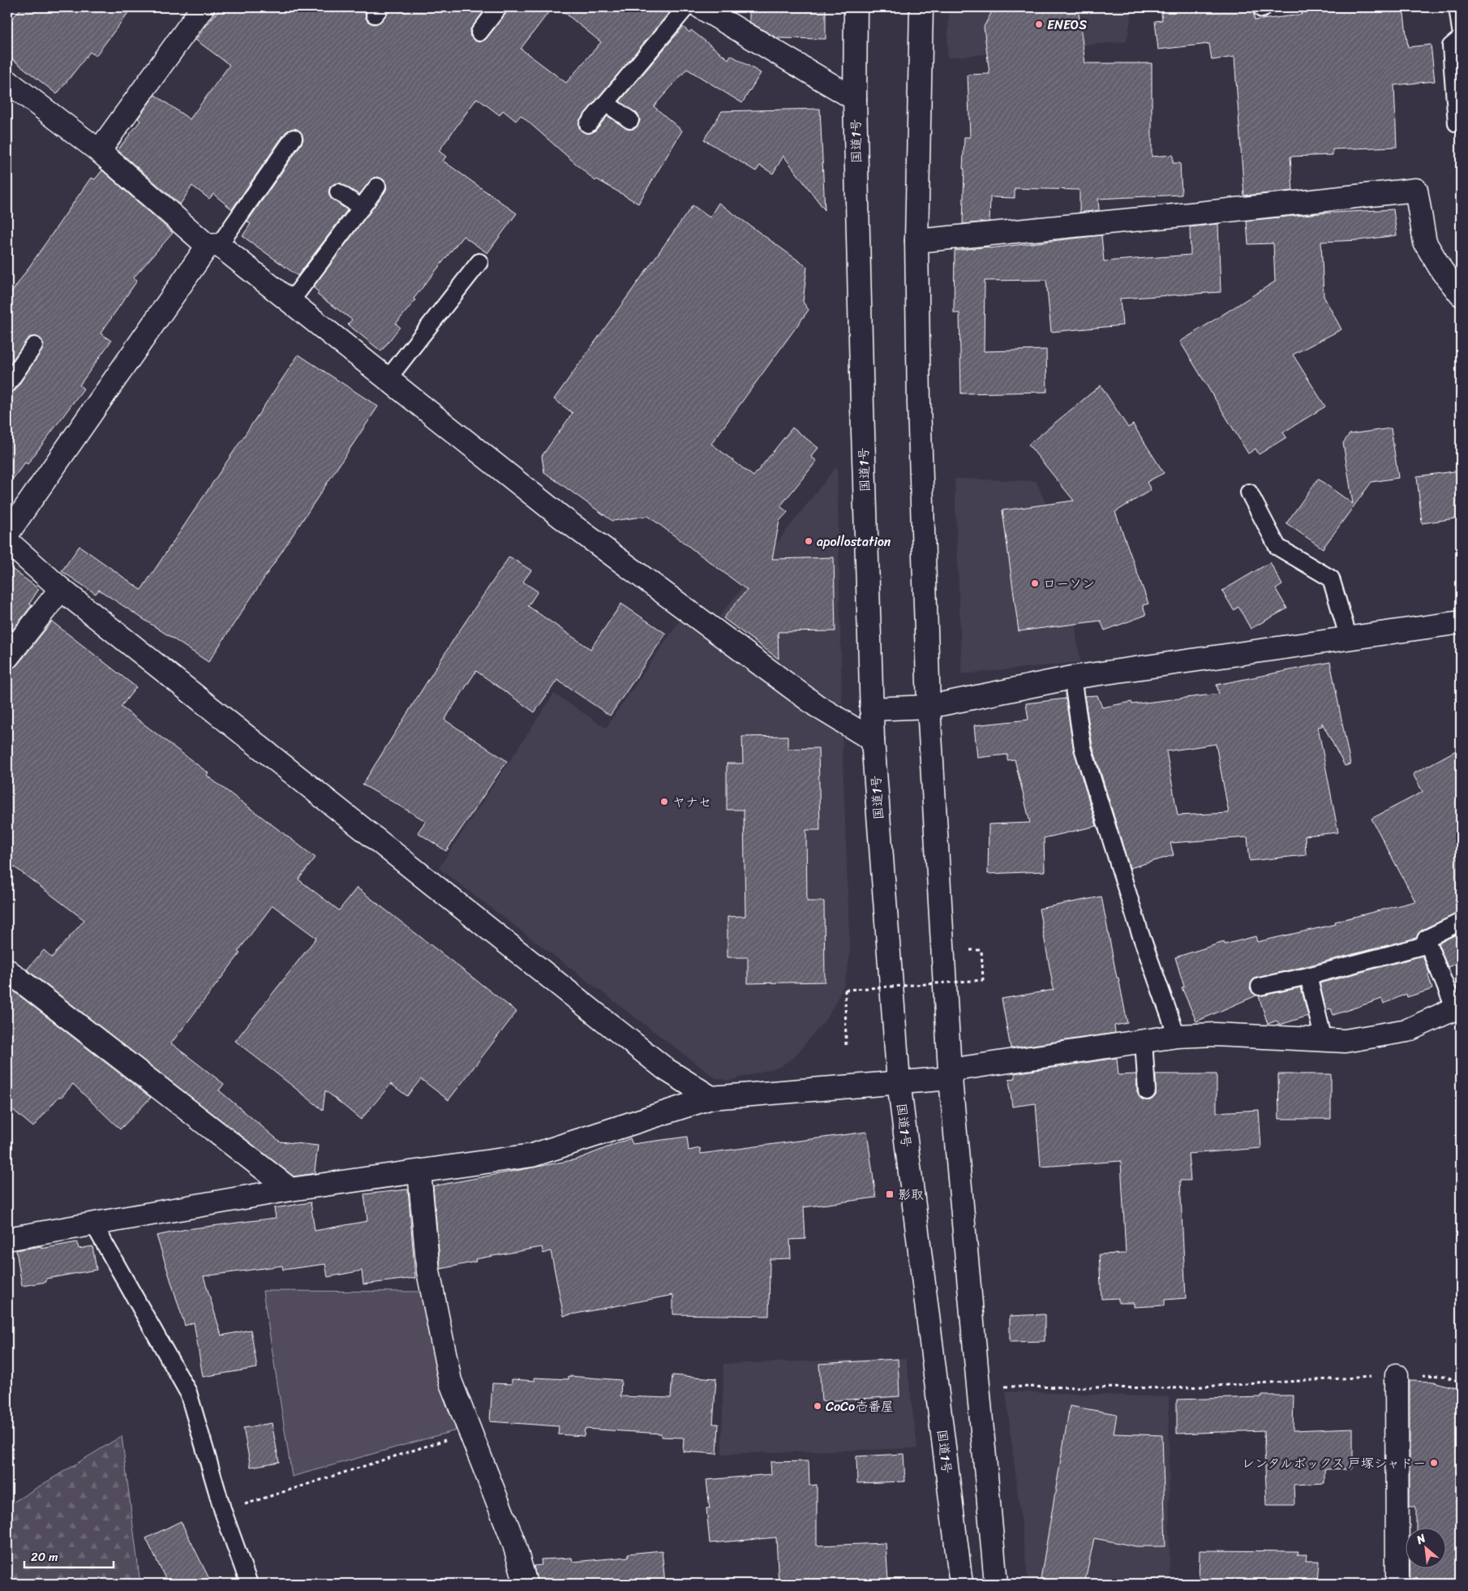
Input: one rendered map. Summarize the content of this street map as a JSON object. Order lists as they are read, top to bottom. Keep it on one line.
{"streets":{"main road":["国道1号"]},"places":{"other":["ENEOS","apollostation","ローソン","ヤナセ","CoCo壱番屋","レンタルボックス 戸塚シャドー"],"transit":["影取"]},"scale_bar":"20 m","north":"top left"}
